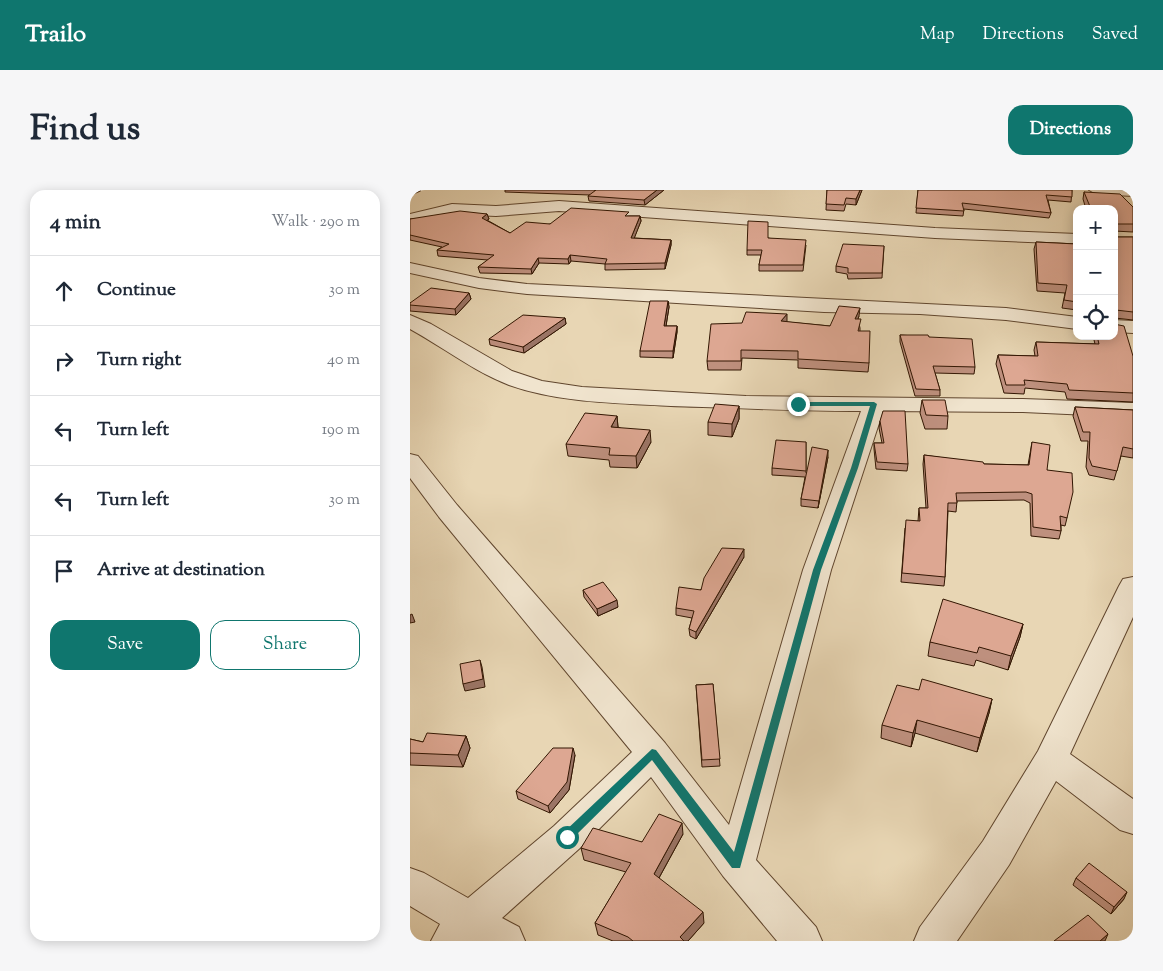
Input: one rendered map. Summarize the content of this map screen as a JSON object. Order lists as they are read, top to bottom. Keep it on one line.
{"page":{"header":"Trailo","nav":["Map","Directions","Saved"],"title":"Find us","buttons":["Directions",["Save","Share"]],"heading":["4 min","Walk · 290 m"],"map_buttons":["+","−"],"list":[["Continue","30 m"],["Turn right","40 m"],["Turn left","190 m"],["Turn left","30 m"],"Arrive at destination"]}}
